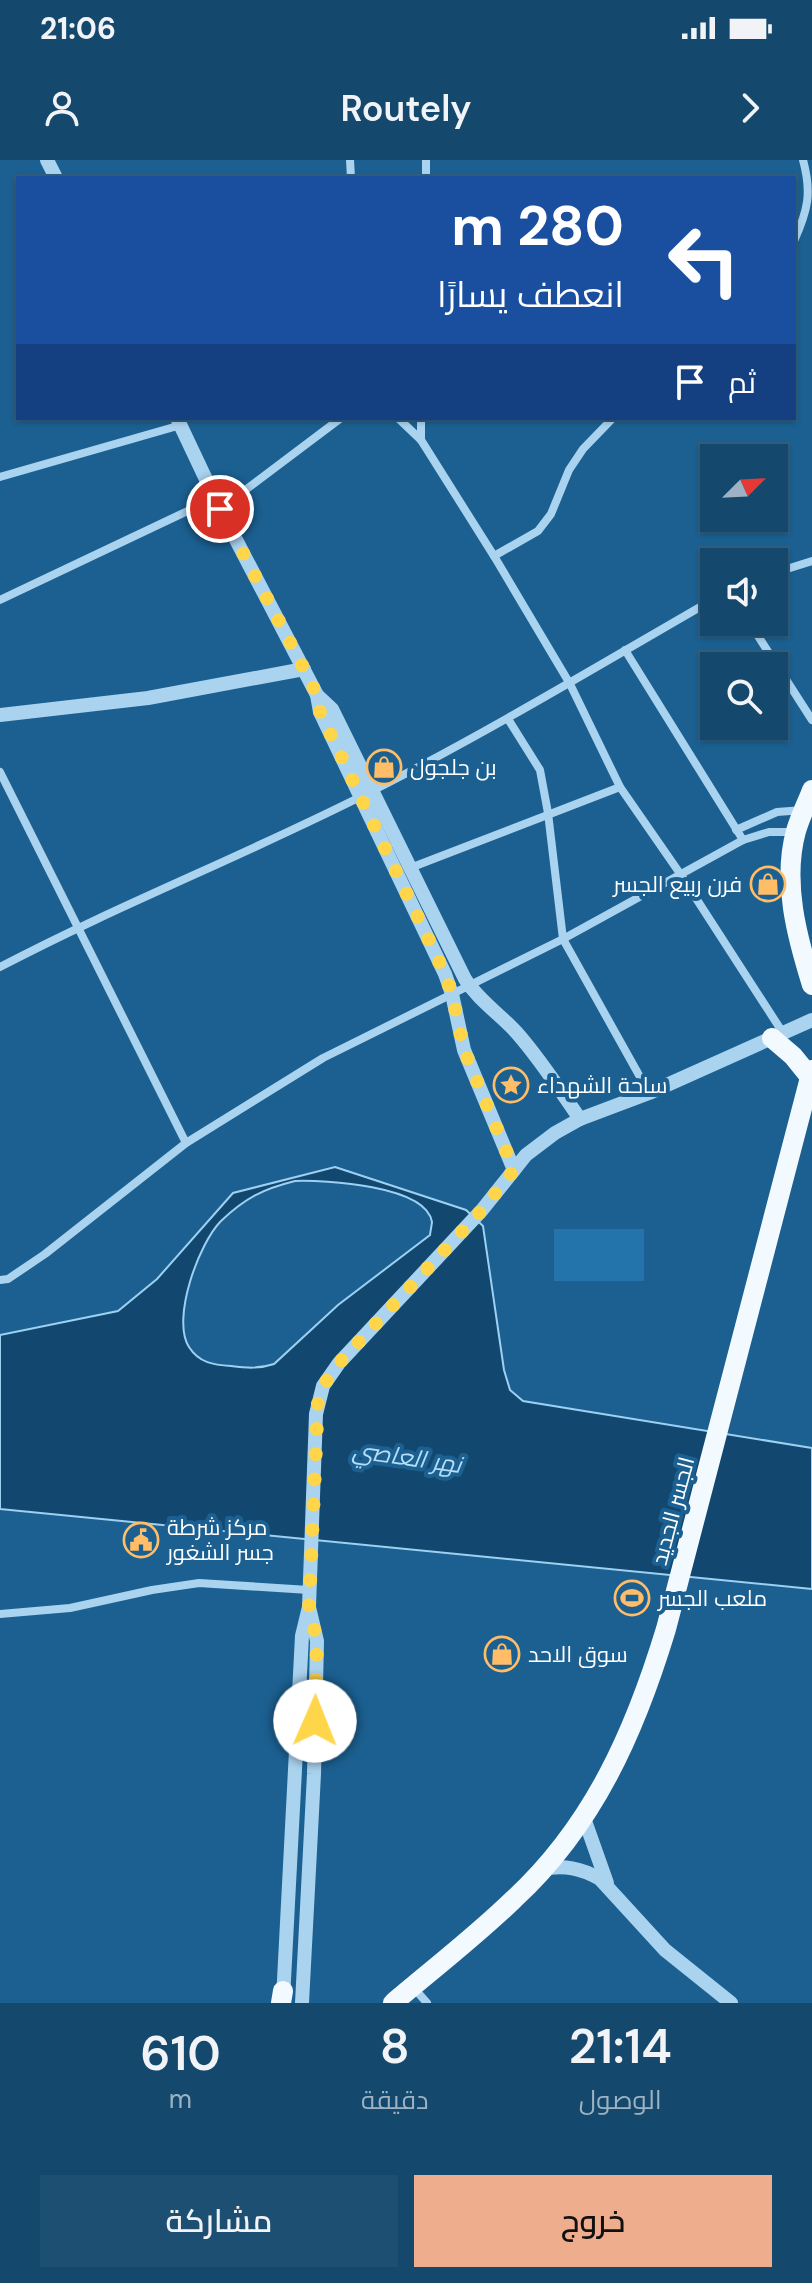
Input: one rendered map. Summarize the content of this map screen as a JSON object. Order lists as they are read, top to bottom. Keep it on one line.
{"streets":{"main road":["الجسر الجديد"]},"water":["نهر العاصي"],"places":{"shop":["بن جلجول","فرن ربيع الجسر","سوق الاحد"],"place":["ساحة الشهداء"],"public building":["مركز شرطة جسر الشغور"],"sports":["ملعب الجسر"]},"north":"top right","page":{"status":"21:06","header":"Routely","turn":["280 m","انعطف يسارًا"],"then":"ثم","eta":["21:14","الوصول","8","دقيقة","610","m"],"buttons":["خروج","مشاركة"]}}
